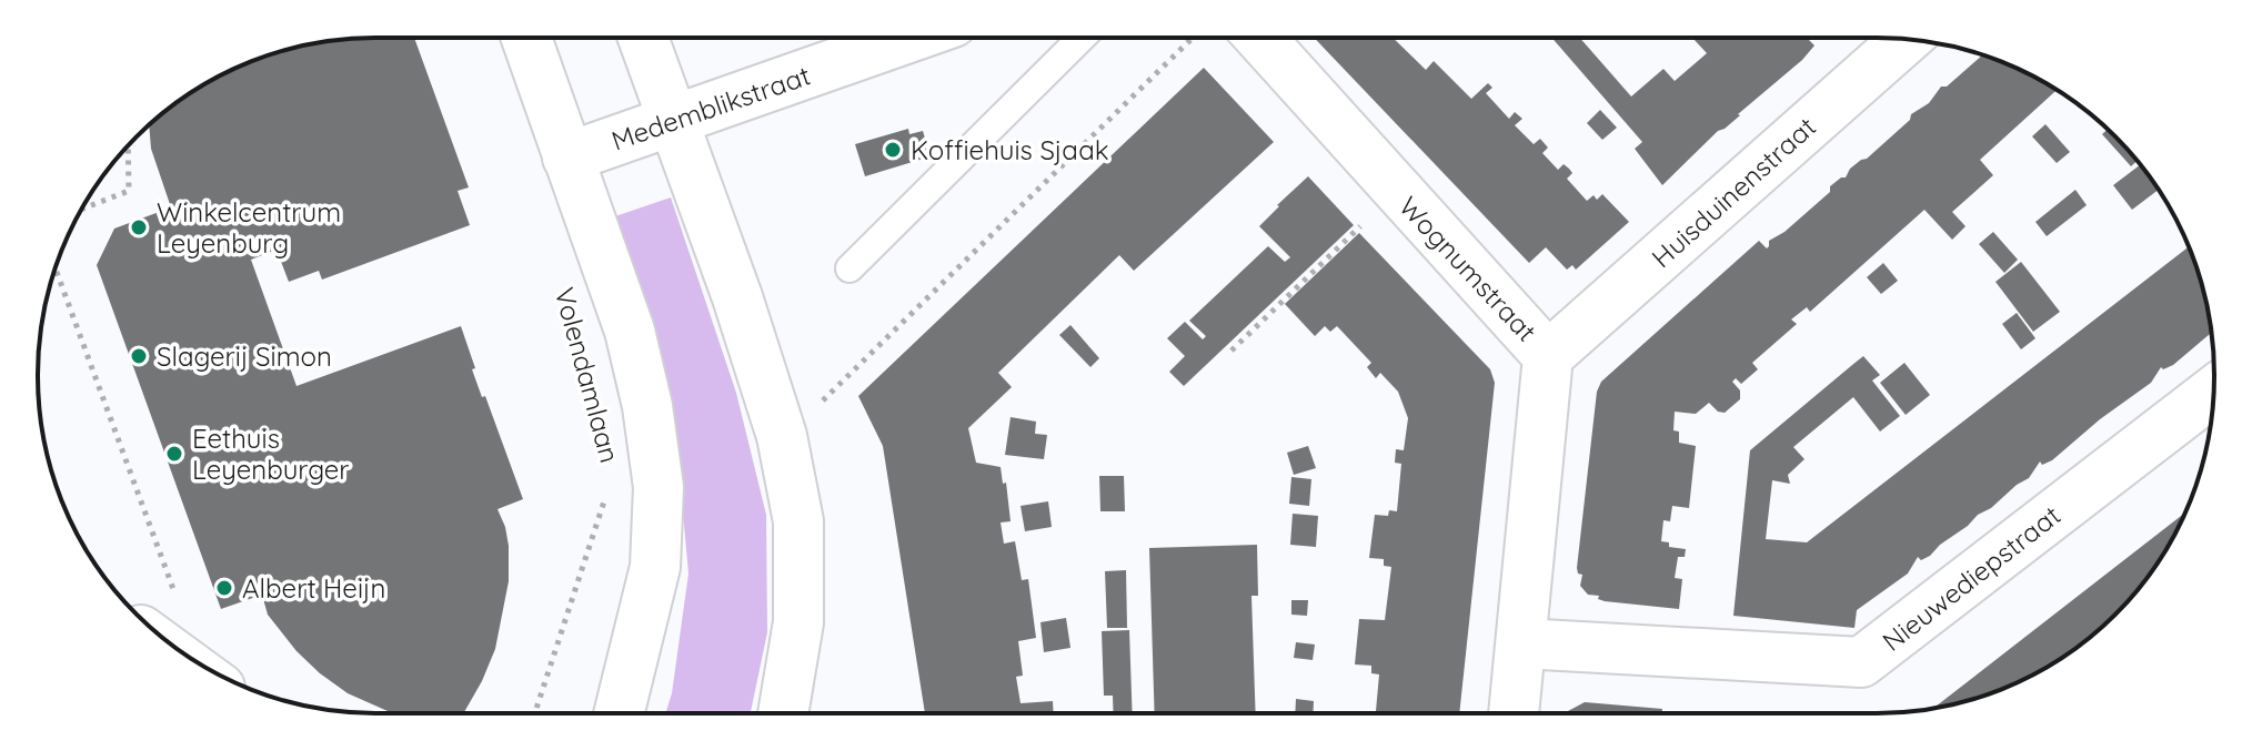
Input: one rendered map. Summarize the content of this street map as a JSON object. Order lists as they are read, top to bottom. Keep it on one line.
{"streets":{"street":["Medemblikstraat","Huisduinenstraat","Wognumstraat","Volendamlaan","Nieuwediepstraat"]},"crossings":[["Medemblikstraat","Volendamlaan"],["Huisduinenstraat","Wognumstraat"],["Wognumstraat","Nieuwediepstraat"]],"places":["Koffiehuis Sjaak","Winkelcentrum Leyenburg","Slagerij Simon","Eethuis Leyenburger","Albert Heijn"]}
